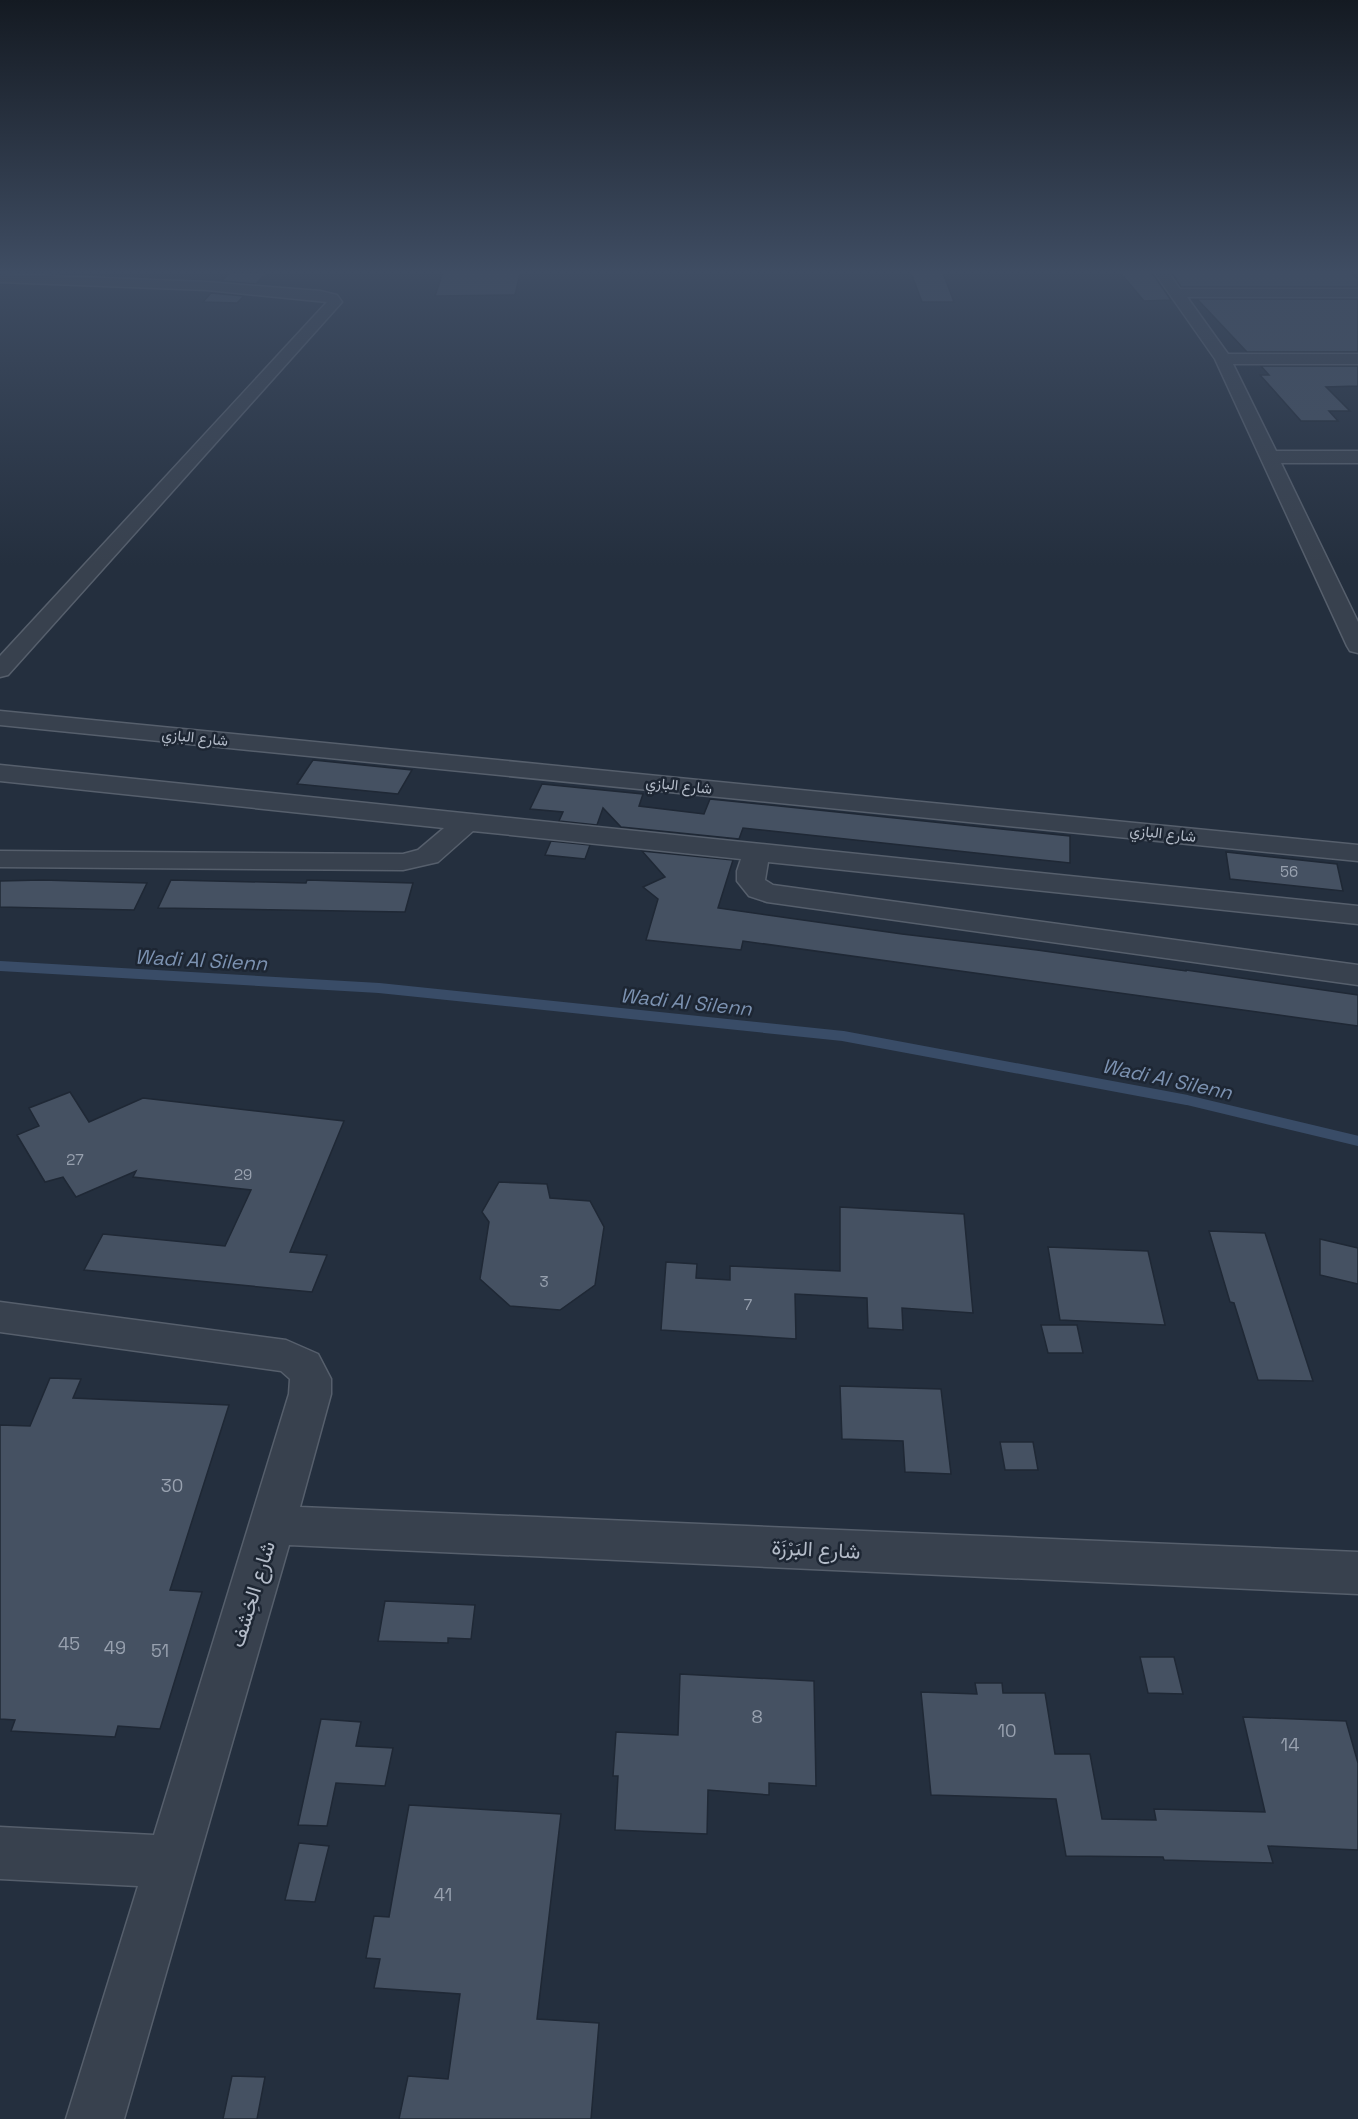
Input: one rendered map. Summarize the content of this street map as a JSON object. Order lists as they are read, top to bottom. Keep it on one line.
{"streets":{"street":["شارع البازي","شارع البَرْزَة","شارع الخِشف"]},"crossings":[["شارع البَرْزَة","شارع الخِشف"]],"water":["Wadi Al Silenn"],"house_numbers":["56","27","29","3","7","30","45","49","51","8","10","14","41"]}
